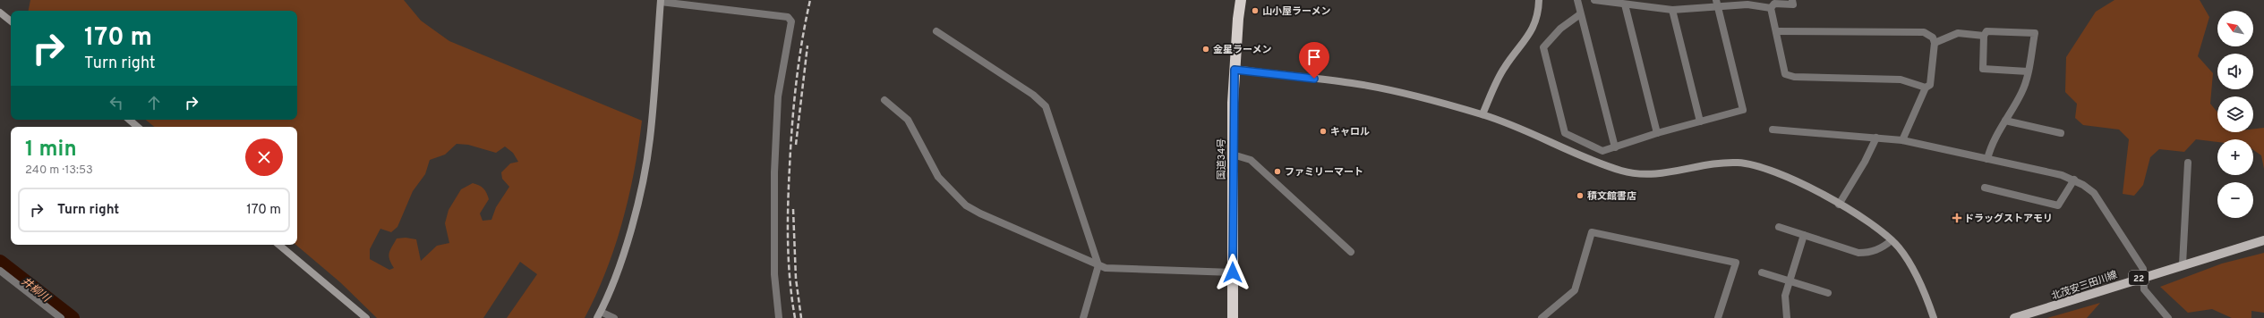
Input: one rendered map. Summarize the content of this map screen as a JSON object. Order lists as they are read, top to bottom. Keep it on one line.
{"streets":{"highway":["国道34号"],"main road":["22","北茂安三田川線"]},"water":["井柳川"],"places":{"other":["山小屋ラーメン","金星ラーメン","キャロル","ファミリーマート","積文館書店"],"health":["ドラッグストアモリ"]},"north":"top left","page":{"map_buttons":["+","−"],"turn":["170 m","Turn right"],"heading":["1 min","240 m · 13:53"],"list":[{"name":"Turn right","value":"170 m"}]}}
